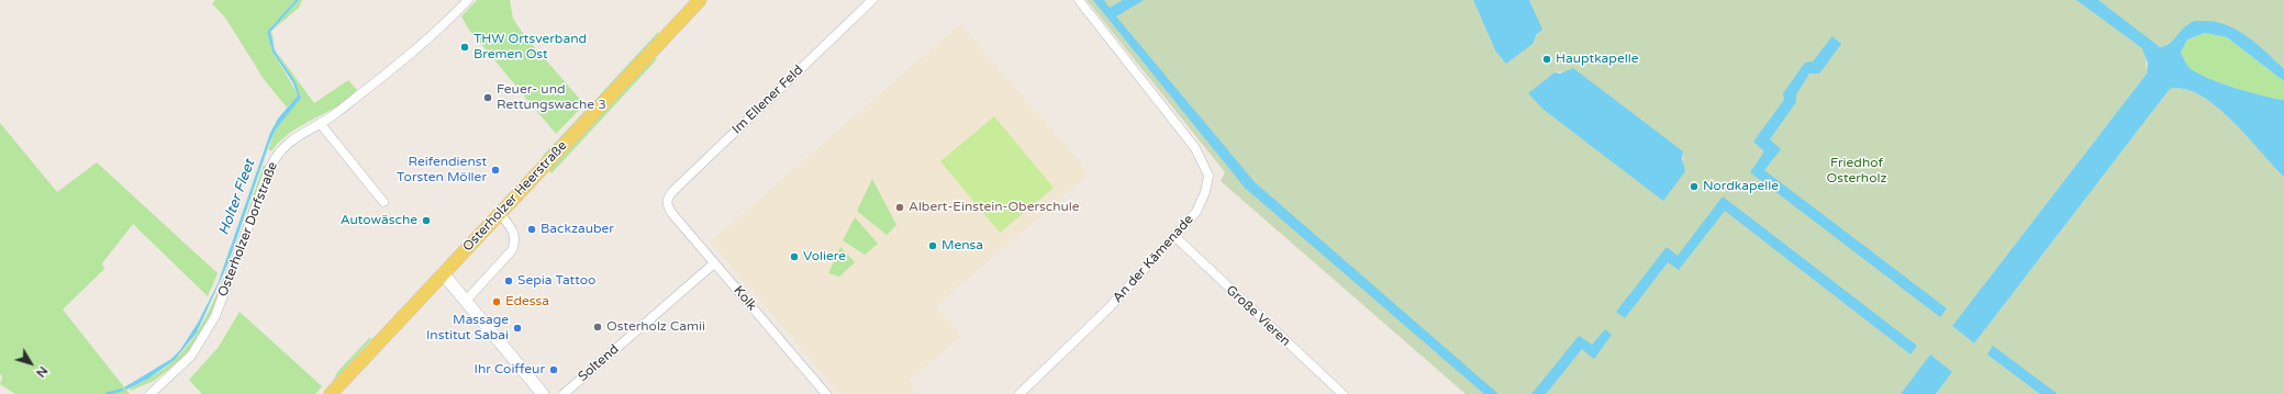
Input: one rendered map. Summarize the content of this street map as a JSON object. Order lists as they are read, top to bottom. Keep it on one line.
{"streets":{"main road":["Osterholzer Heerstraße"],"street":["Im Ellener Feld","Osterholzer Dorfstraße","An der Kämenade","Kolk","Große Vieren","Soltend"]},"crossings":[["Im Ellener Feld","Kolk"],["An der Kämenade","Große Vieren"],["Kolk","Soltend"]],"water":["Holter Fleet"],"parks":["Friedhof Osterholz"],"places":["THW Ortsverband Bremen Ost","Hauptkapelle","Feuer- und Rettungswache 3","Reifendienst Torsten Möller","Nordkapelle","Albert-Einstein-Oberschule","Autowäsche","Backzauber","Mensa","Voliere","Sepia Tattoo","Edessa","Osterholz Camii","Massage Institut Sabai","Ihr Coiffeur"],"north":"bottom right"}
